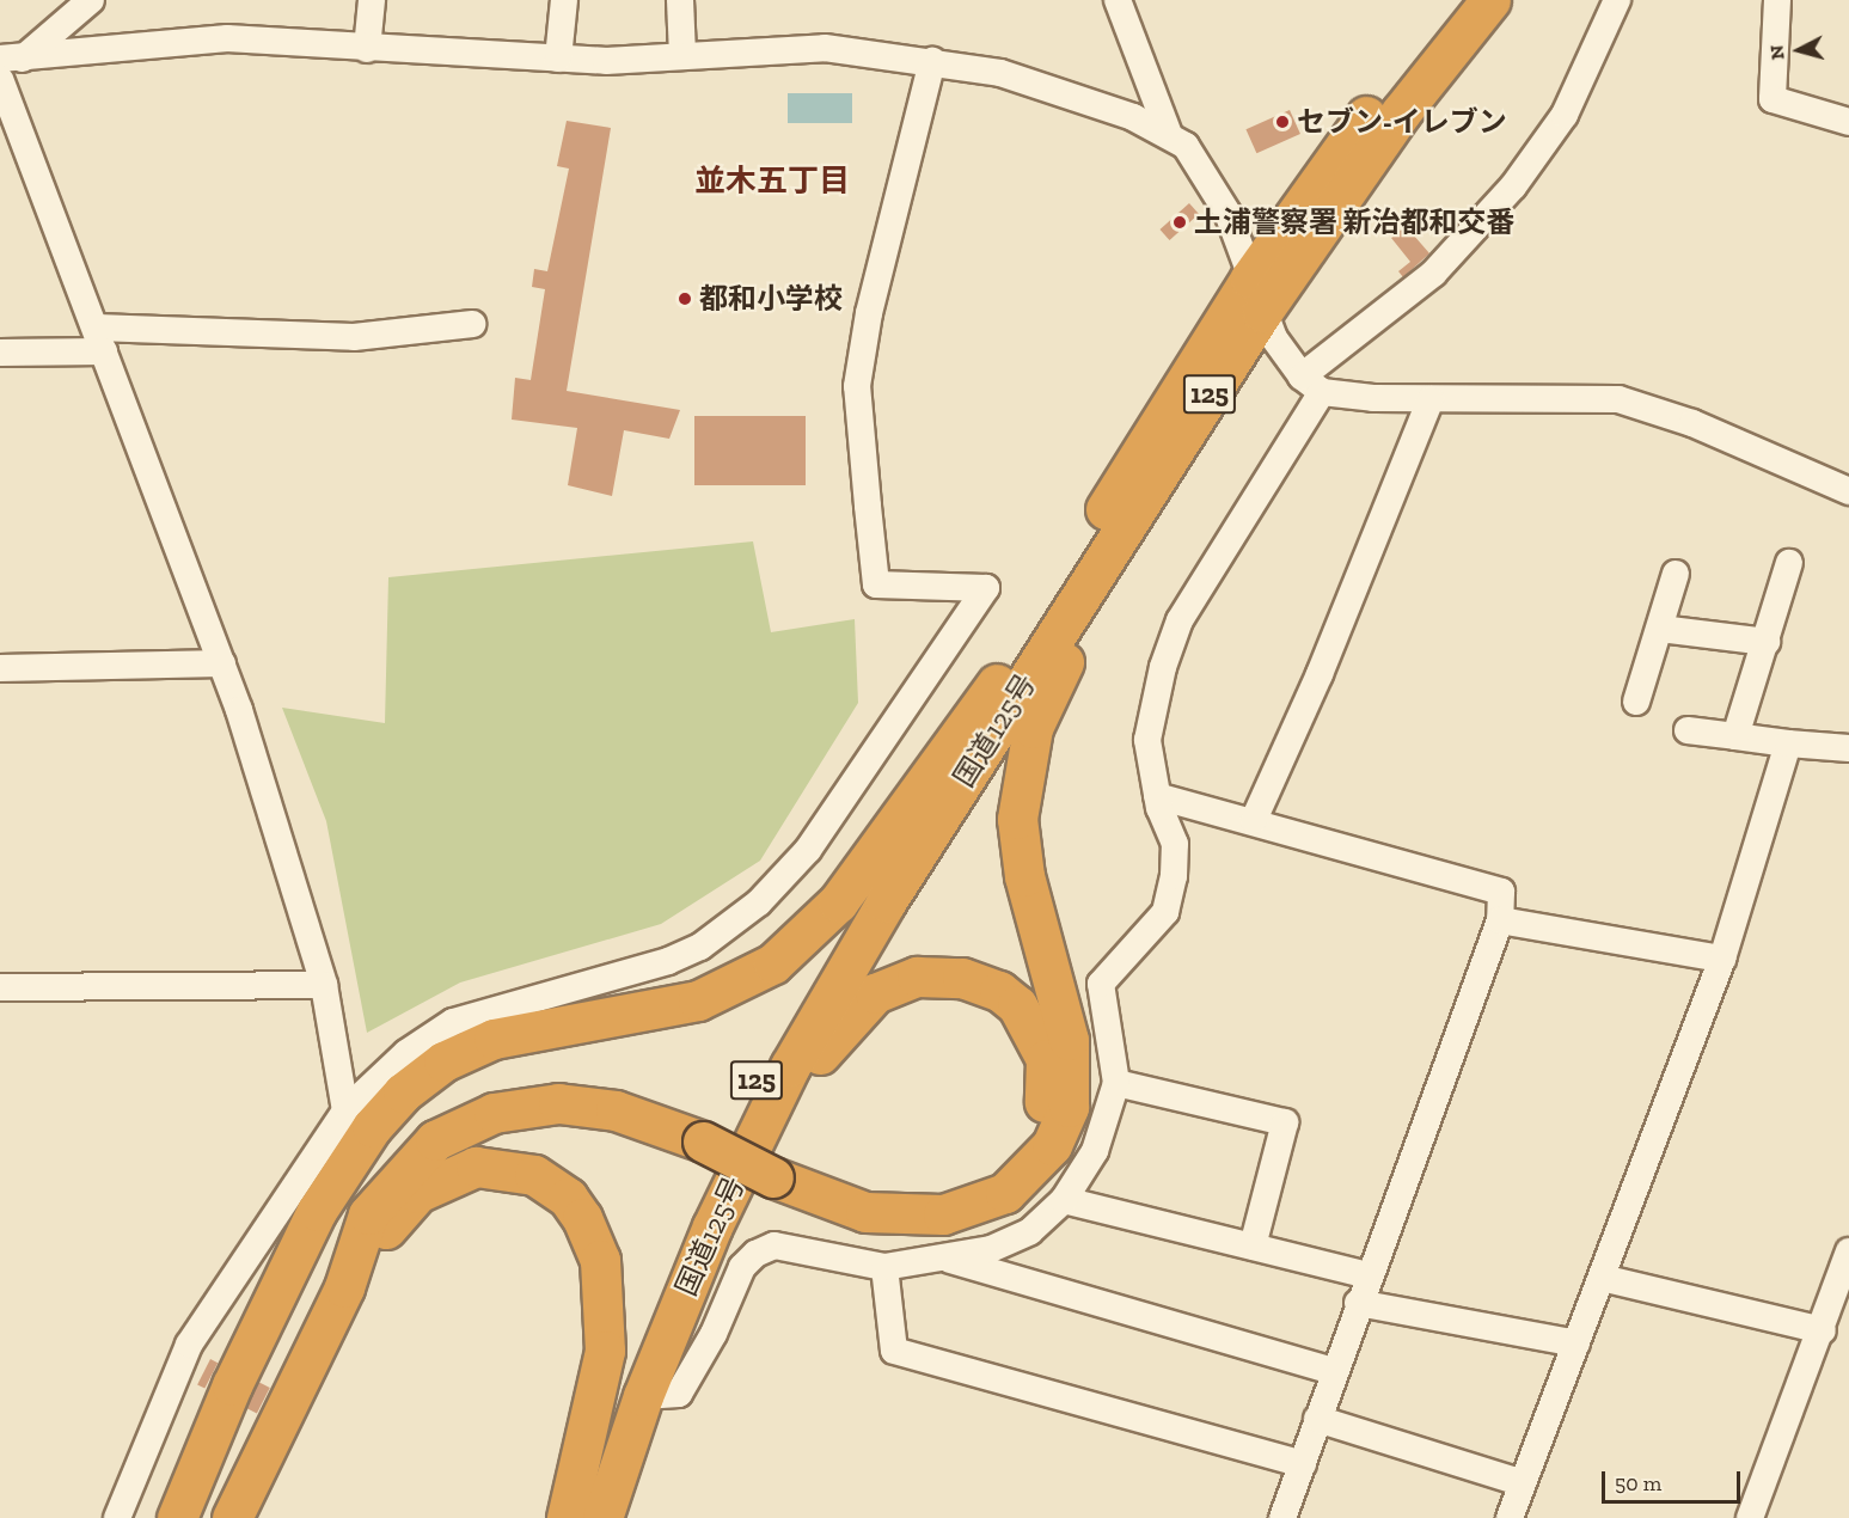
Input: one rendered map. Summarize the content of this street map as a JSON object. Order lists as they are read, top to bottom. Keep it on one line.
{"streets":{"highway":["125","国道125号"]},"districts":["並木五丁目"],"places":["セブン-イレブン","土浦警察署 新治都和交番","都和小学校"],"scale_bar":"50 m","north":"left"}
